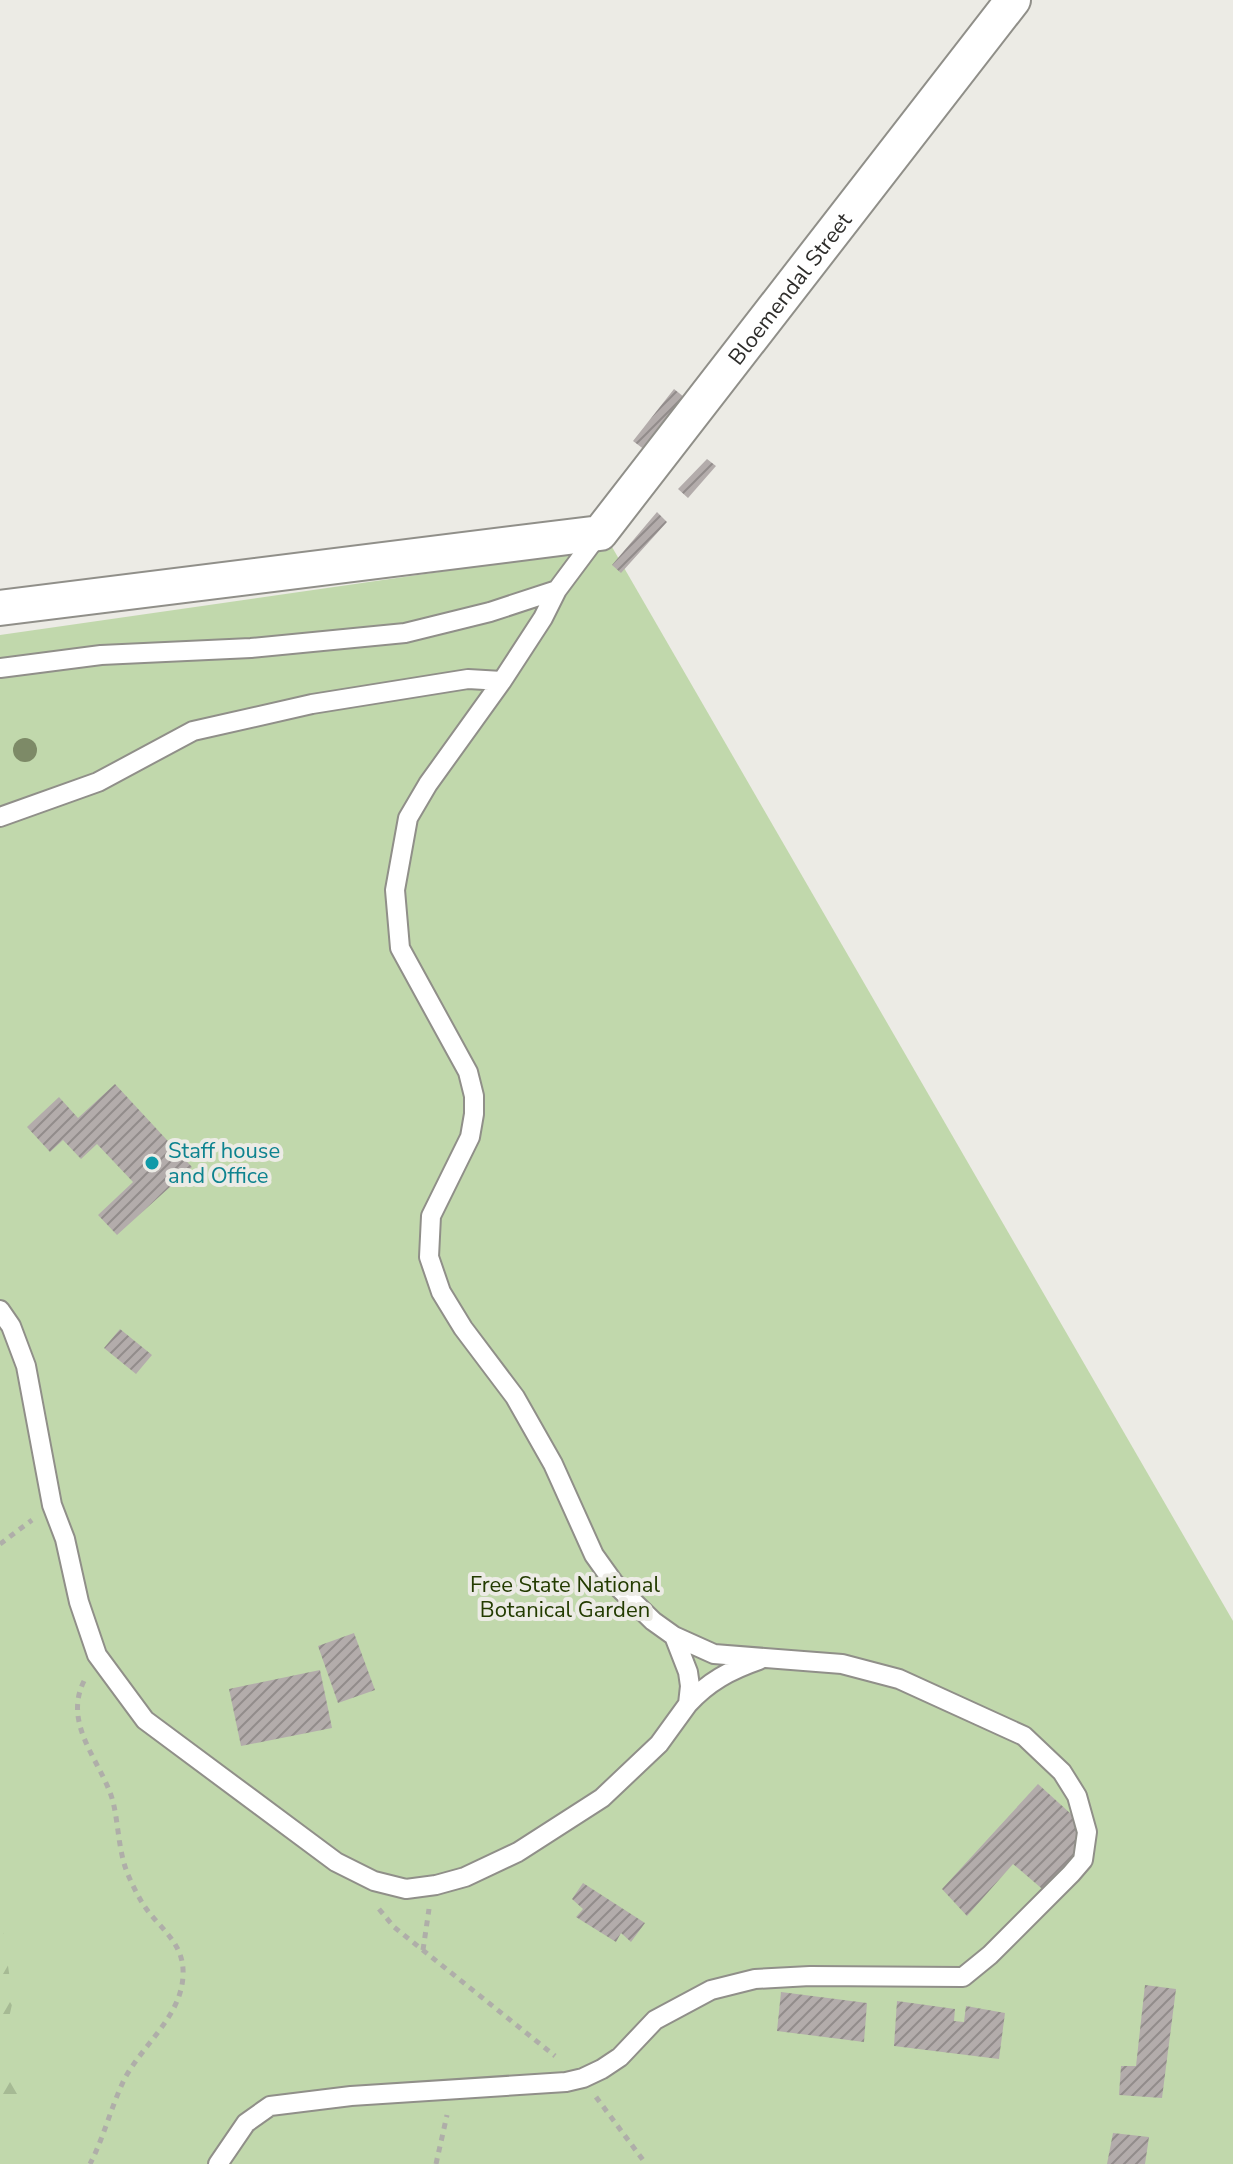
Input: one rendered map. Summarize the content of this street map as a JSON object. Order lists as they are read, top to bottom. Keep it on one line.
{"streets":{"street":["Bloemendal Street"]},"parks":["Free State National Botanical Garden"],"places":["Staff house and Office"]}
